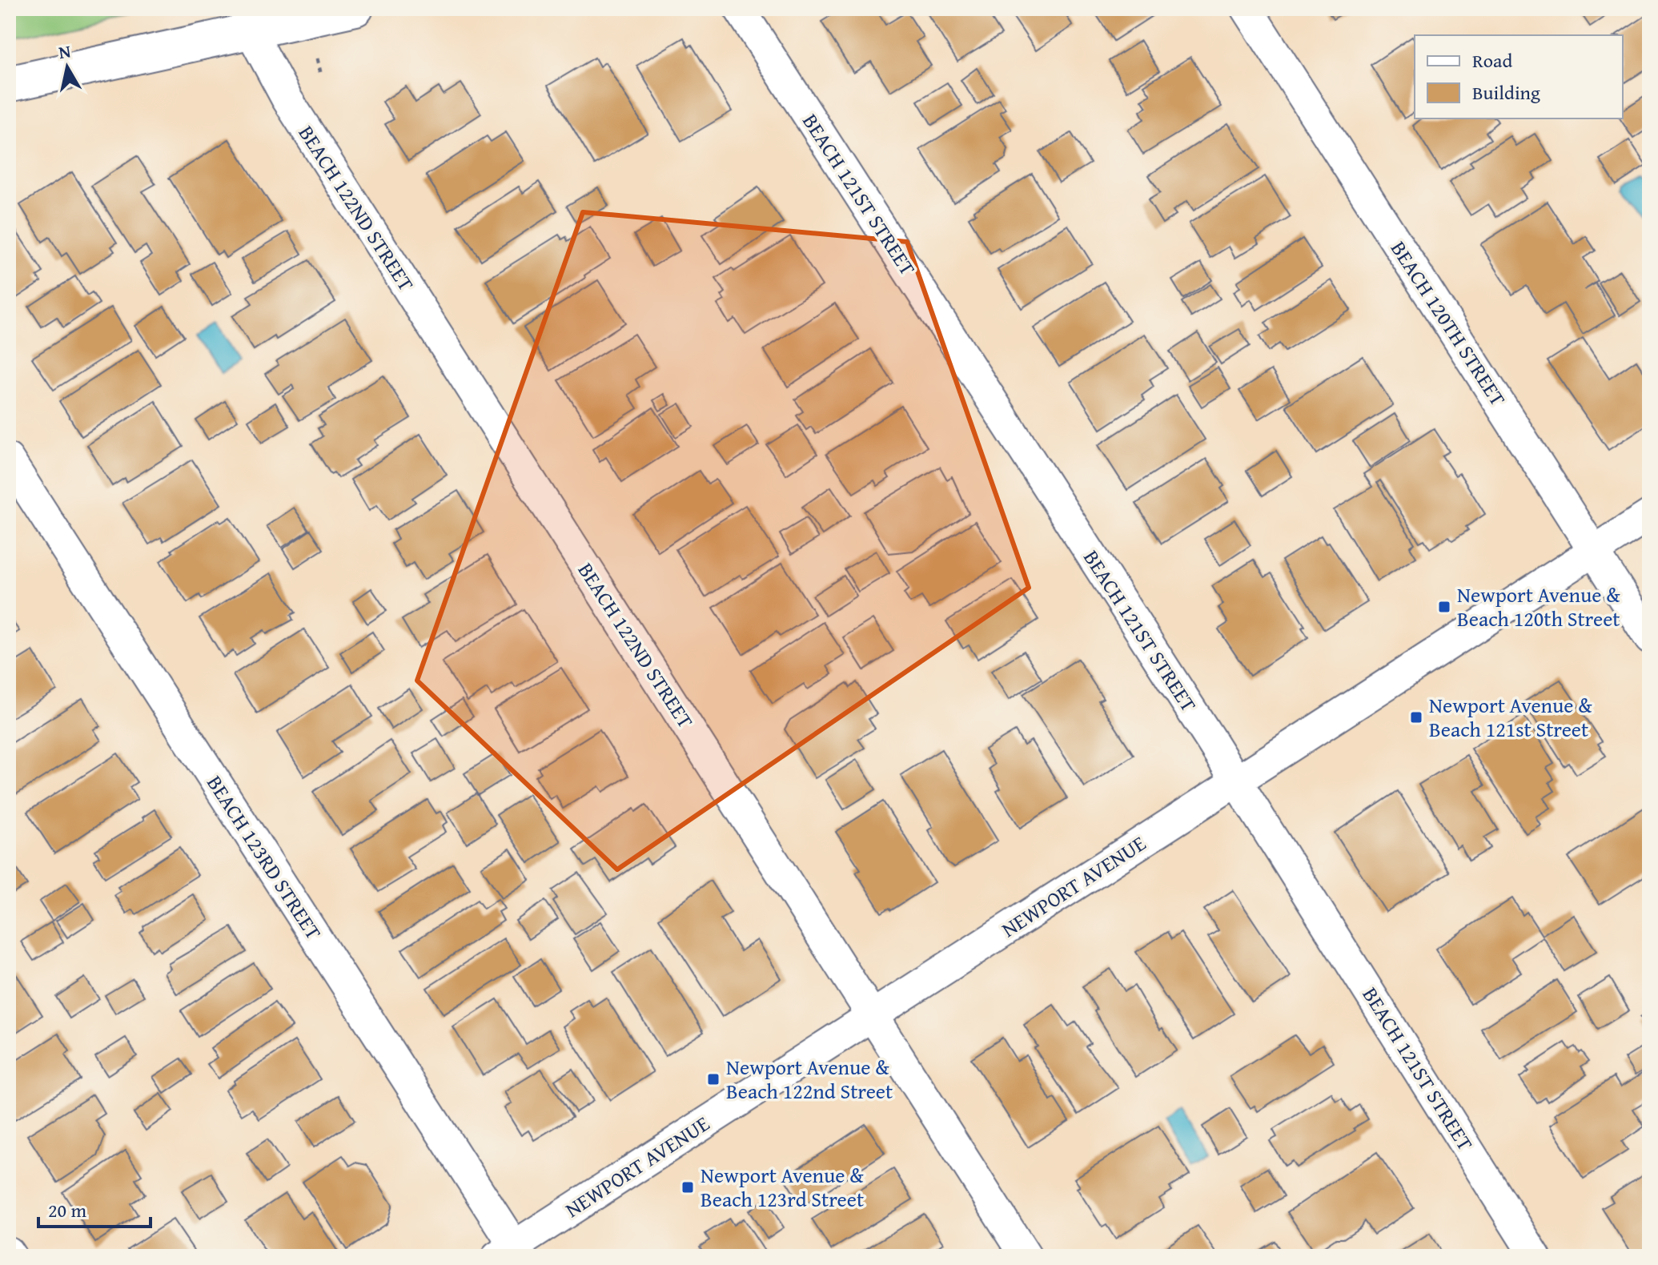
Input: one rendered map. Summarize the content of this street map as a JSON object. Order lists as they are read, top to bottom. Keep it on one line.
{"streets":{"street":["BEACH 121ST STREET","BEACH 122ND STREET","BEACH 120TH STREET","BEACH 123RD STREET","NEWPORT AVENUE"]},"crossings":[["BEACH 121ST STREET","NEWPORT AVENUE"],["BEACH 122ND STREET","NEWPORT AVENUE"],["BEACH 120TH STREET","NEWPORT AVENUE"],["BEACH 123RD STREET","NEWPORT AVENUE"]],"places":{"transit":["Newport Avenue & Beach 120th Street","Newport Avenue & Beach 121st Street","Newport Avenue & Beach 122nd Street","Newport Avenue & Beach 123rd Street"]},"legend":["Road","Building"],"scale_bar":"20 m","north":"top"}
